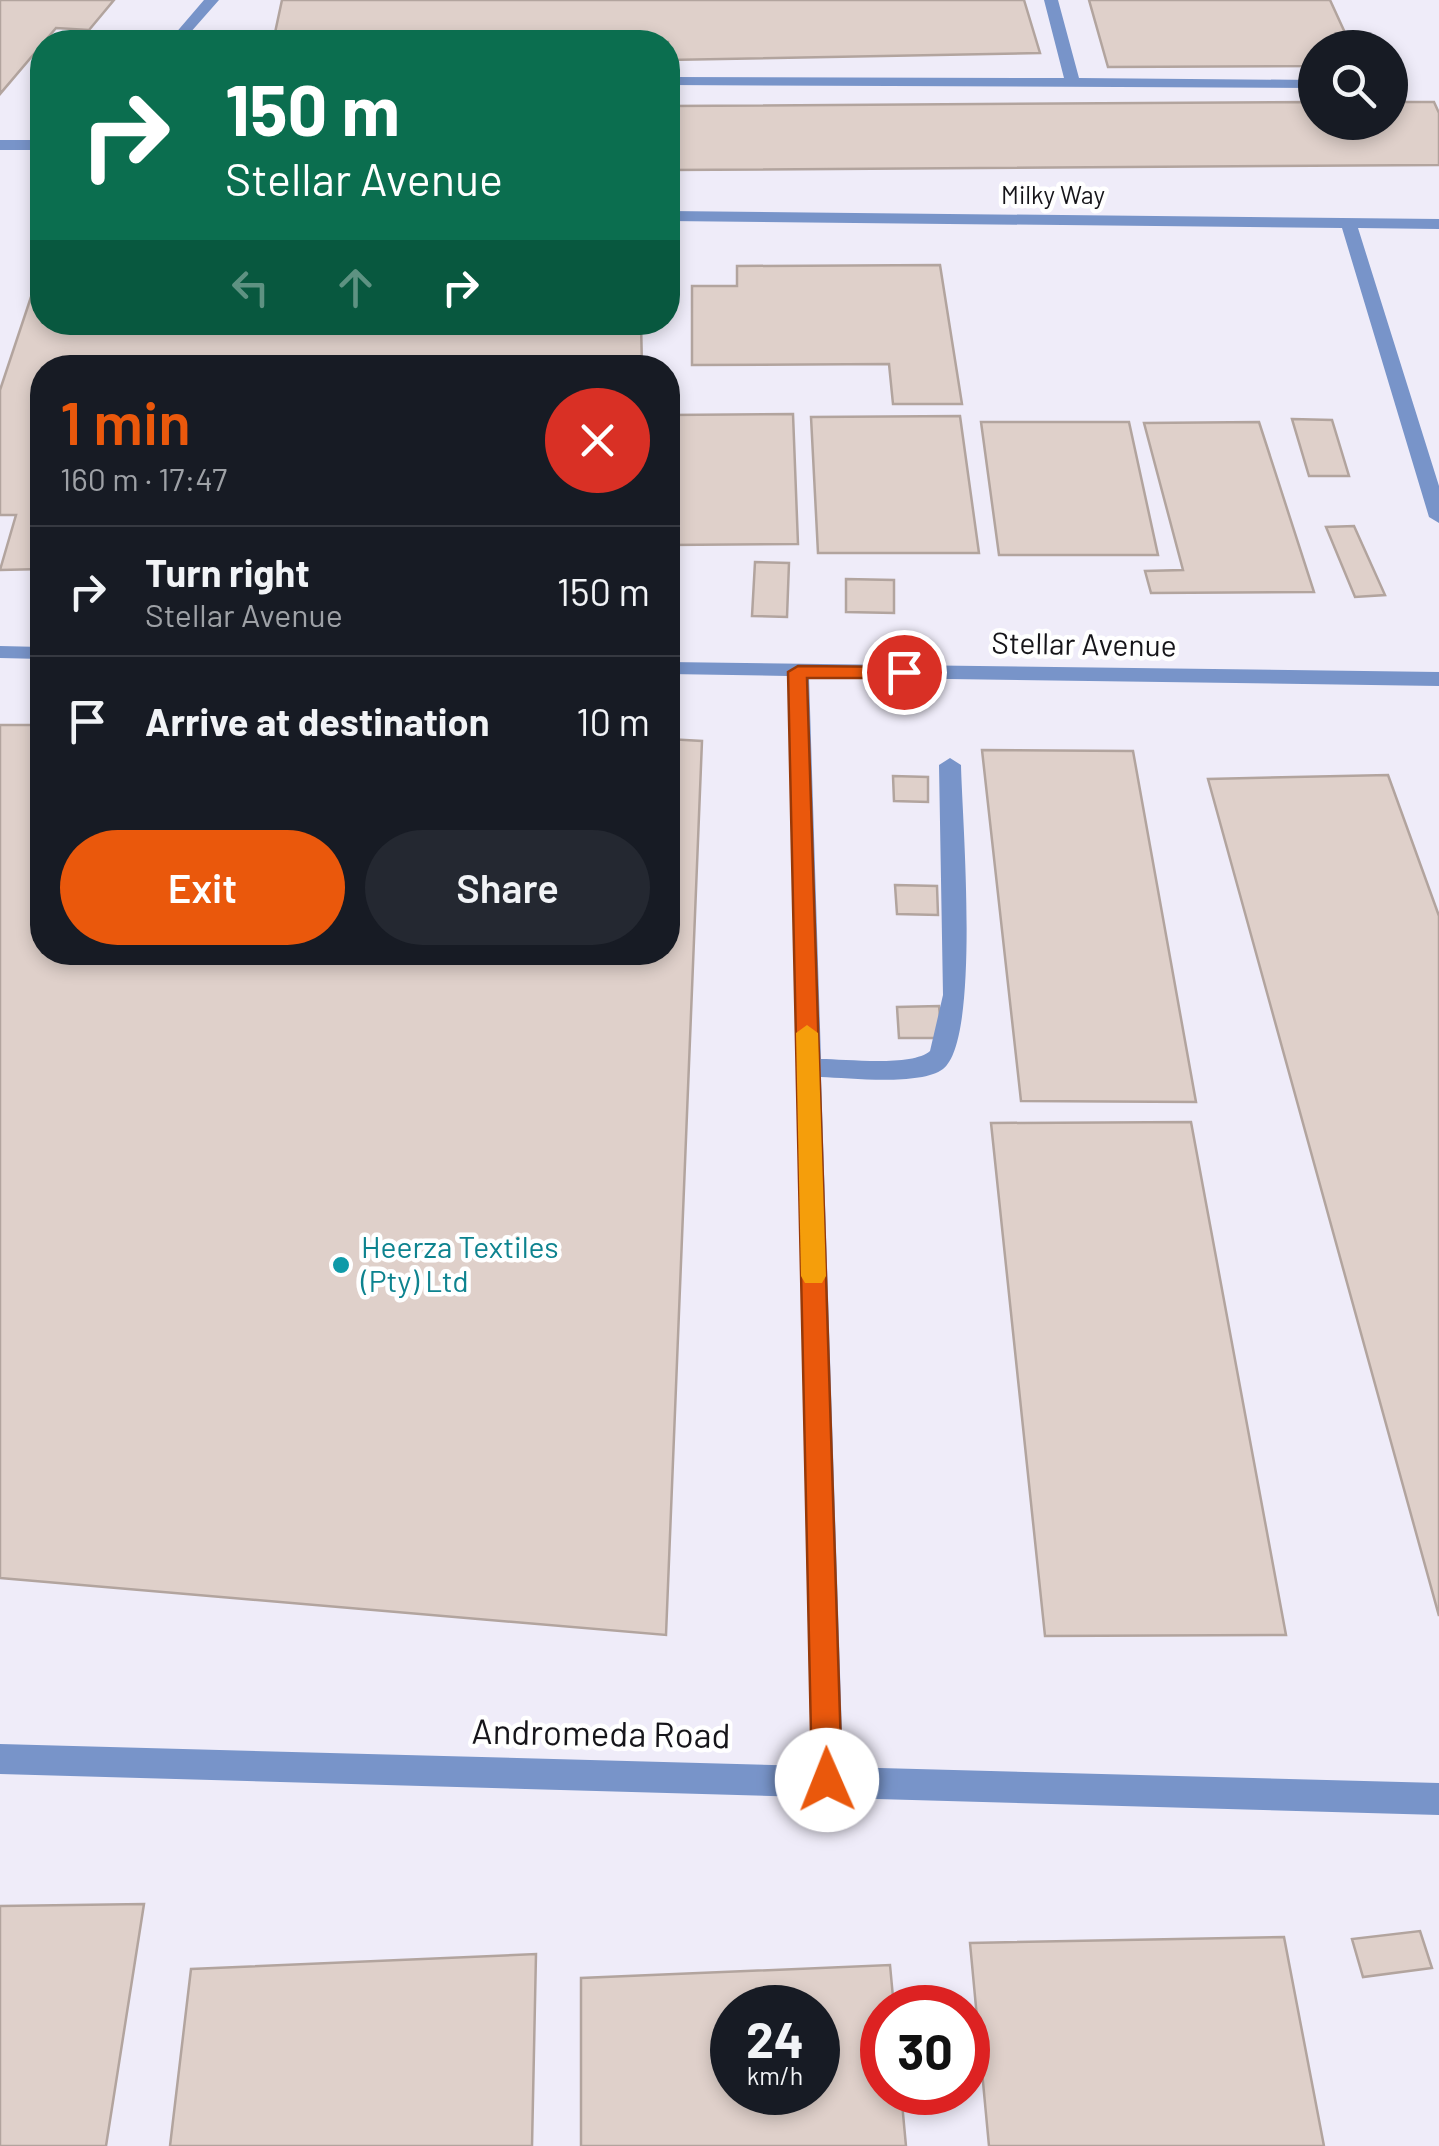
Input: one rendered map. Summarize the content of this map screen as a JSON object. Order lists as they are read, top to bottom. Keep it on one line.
{"streets":{"street":["Milky Way","Stellar Avenue","Andromeda Road"]},"places":["Heerza Textiles (Pty) Ltd"],"page":{"turn":["150 m","Stellar Avenue"],"heading":["1 min","160 m · 17:47"],"list":[{"name":"Turn right","note":"Stellar Avenue","value":"150 m"},{"name":"Arrive at destination","value":"10 m"}],"buttons":["Exit","Share"],"speed":"24 km/h","limit":"30"}}
